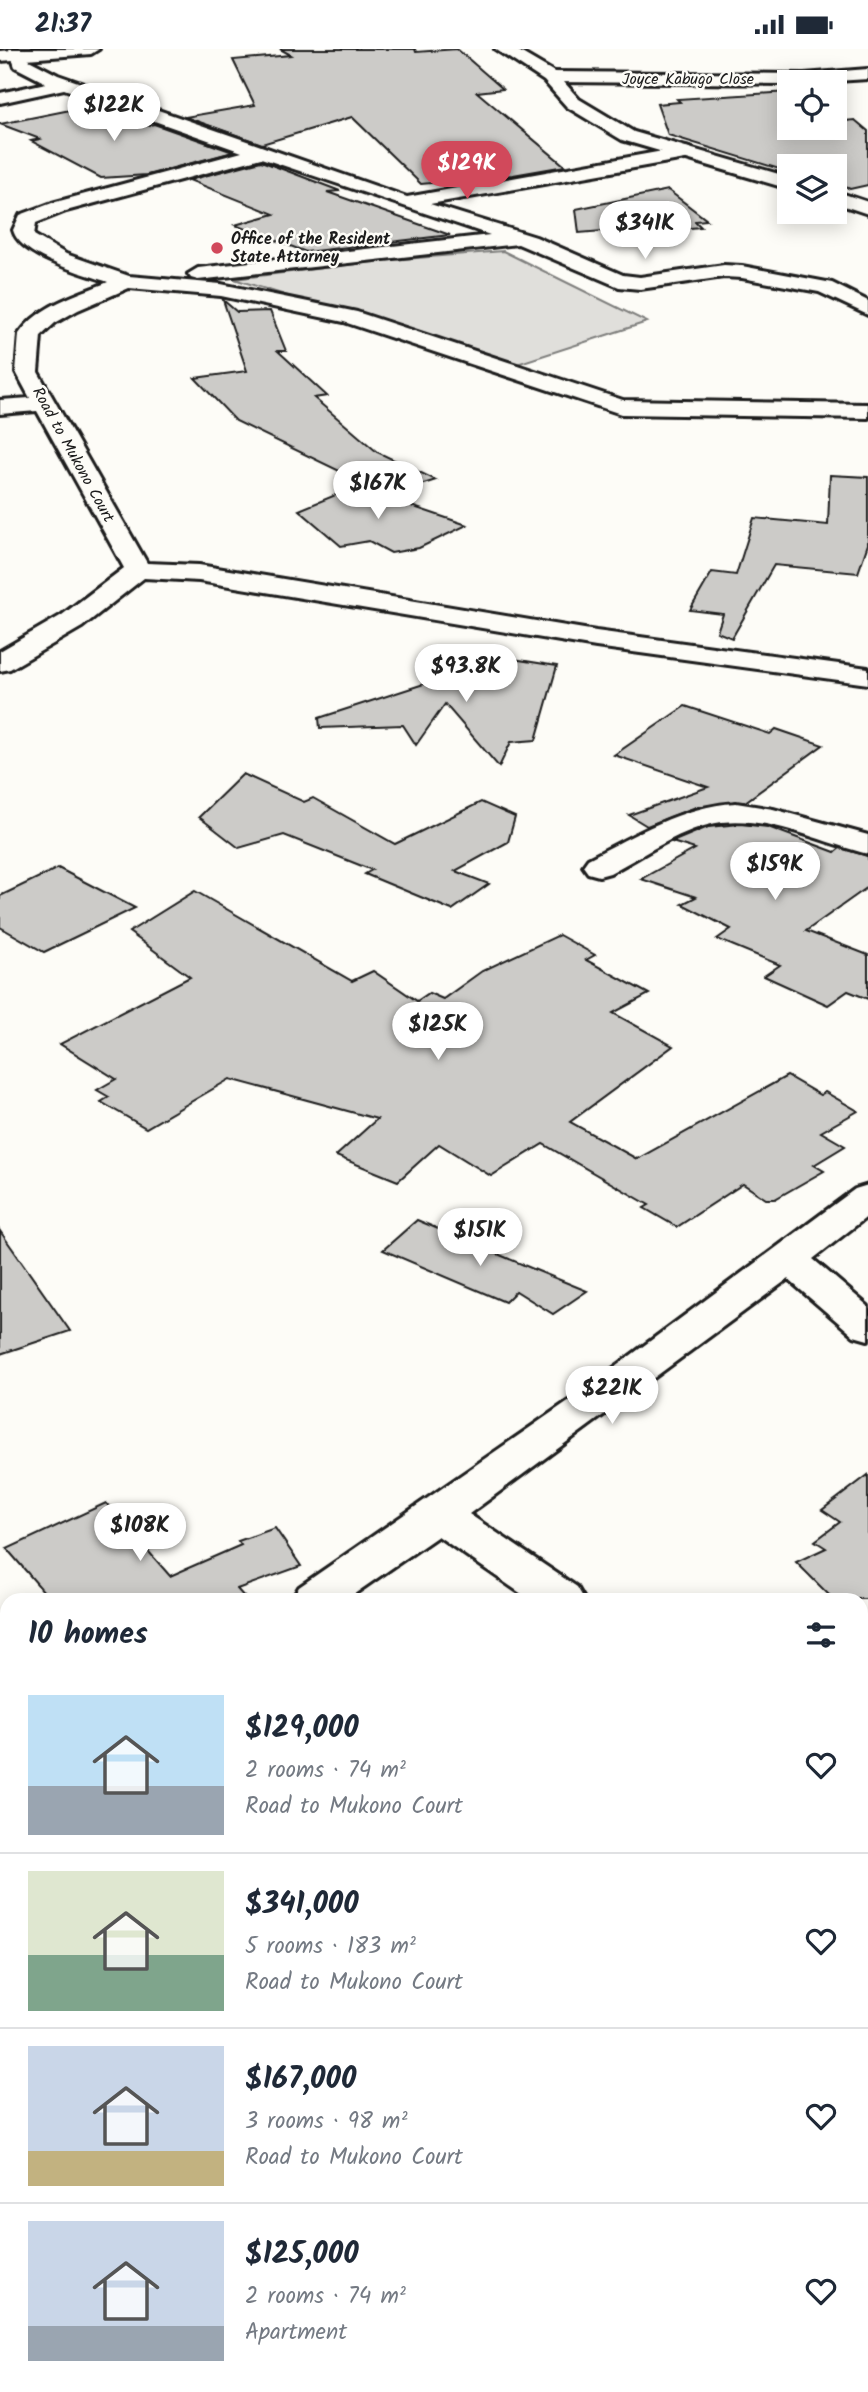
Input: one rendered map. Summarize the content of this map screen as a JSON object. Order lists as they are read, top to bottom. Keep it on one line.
{"streets":{"main road":["Joyce Kabugo Close","Road to Mukono Court"]},"places":["Office of the Resident State Attorney"],"page":{"status":"21:37","price":["$122K","$129K","$341K","$167K","$93.8K","$159K","$125K","$151K","$221K","$108K"],"heading":"10 homes","list":[{"name":"$129,000","note":"2 rooms · 74 m² · Road to Mukono Court"},{"name":"$341,000","note":"5 rooms · 183 m² · Road to Mukono Court"},{"name":"$167,000","note":"3 rooms · 98 m² · Road to Mukono Court"},{"name":"$125,000","note":"2 rooms · 74 m² · Apartment"}]}}
